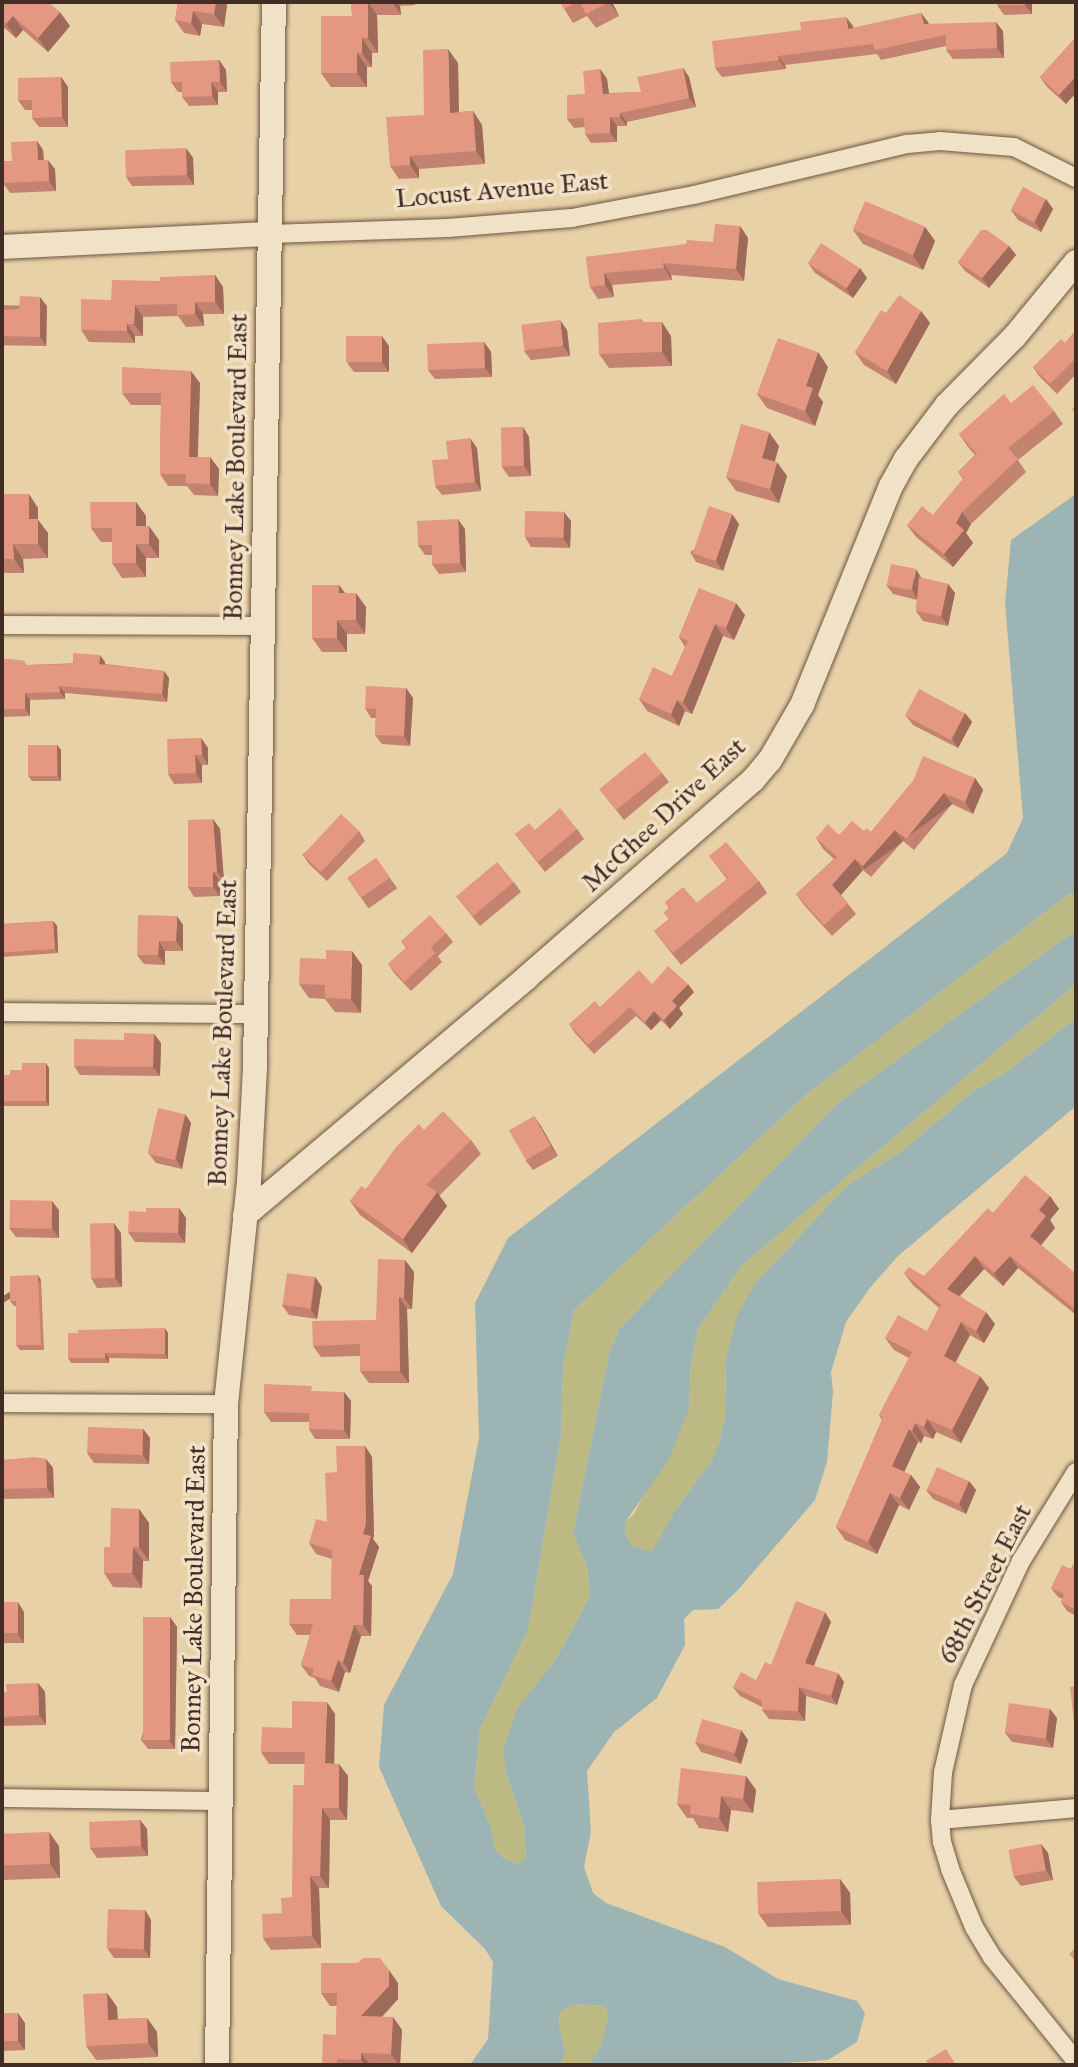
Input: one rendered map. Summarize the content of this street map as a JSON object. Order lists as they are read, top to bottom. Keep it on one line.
{"streets":{"street":["Locust Avenue East","Bonney Lake Boulevard East","McGhee Drive East","68th Street East"]},"crossings":[["Locust Avenue East","Bonney Lake Boulevard East"],["Bonney Lake Boulevard East","McGhee Drive East"]]}
